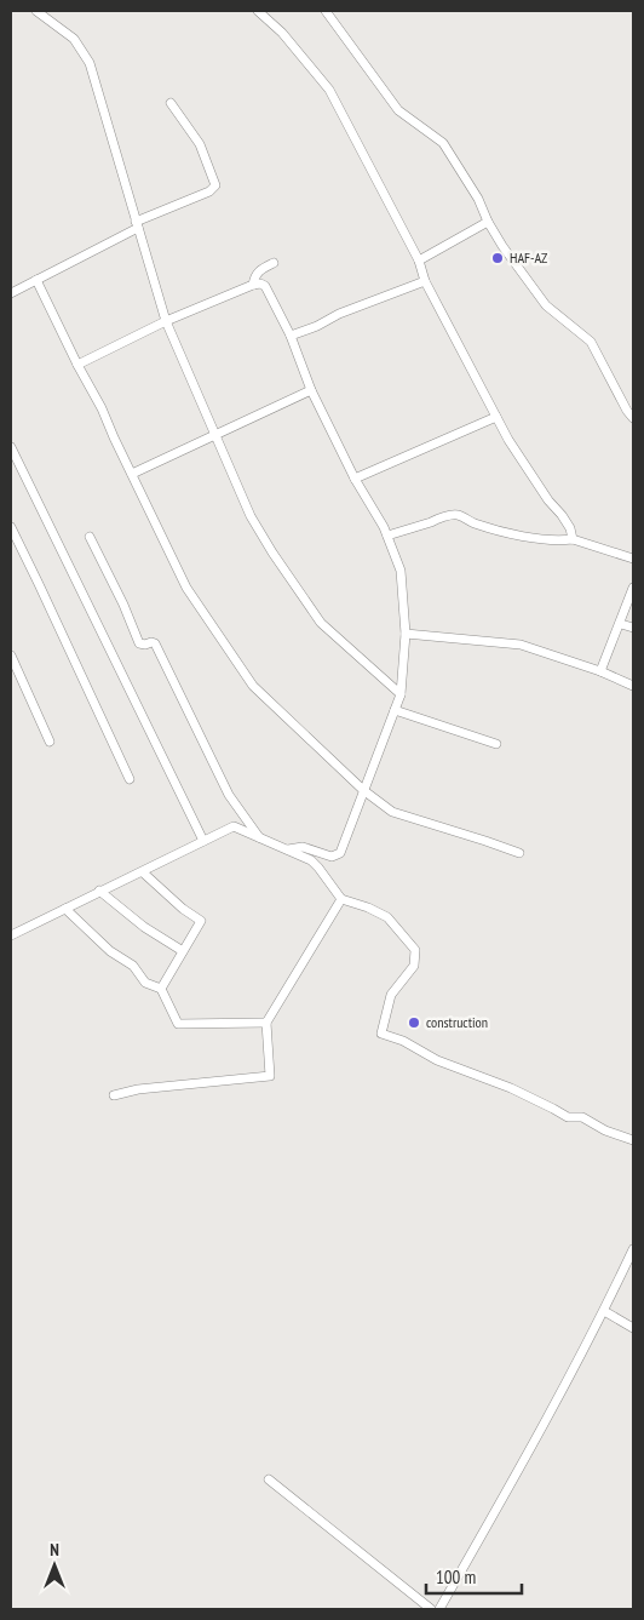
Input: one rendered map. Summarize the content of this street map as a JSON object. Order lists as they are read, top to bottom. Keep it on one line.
{"places":["HAF-AZ","construction"],"scale_bar":"100 m","north":"top"}
